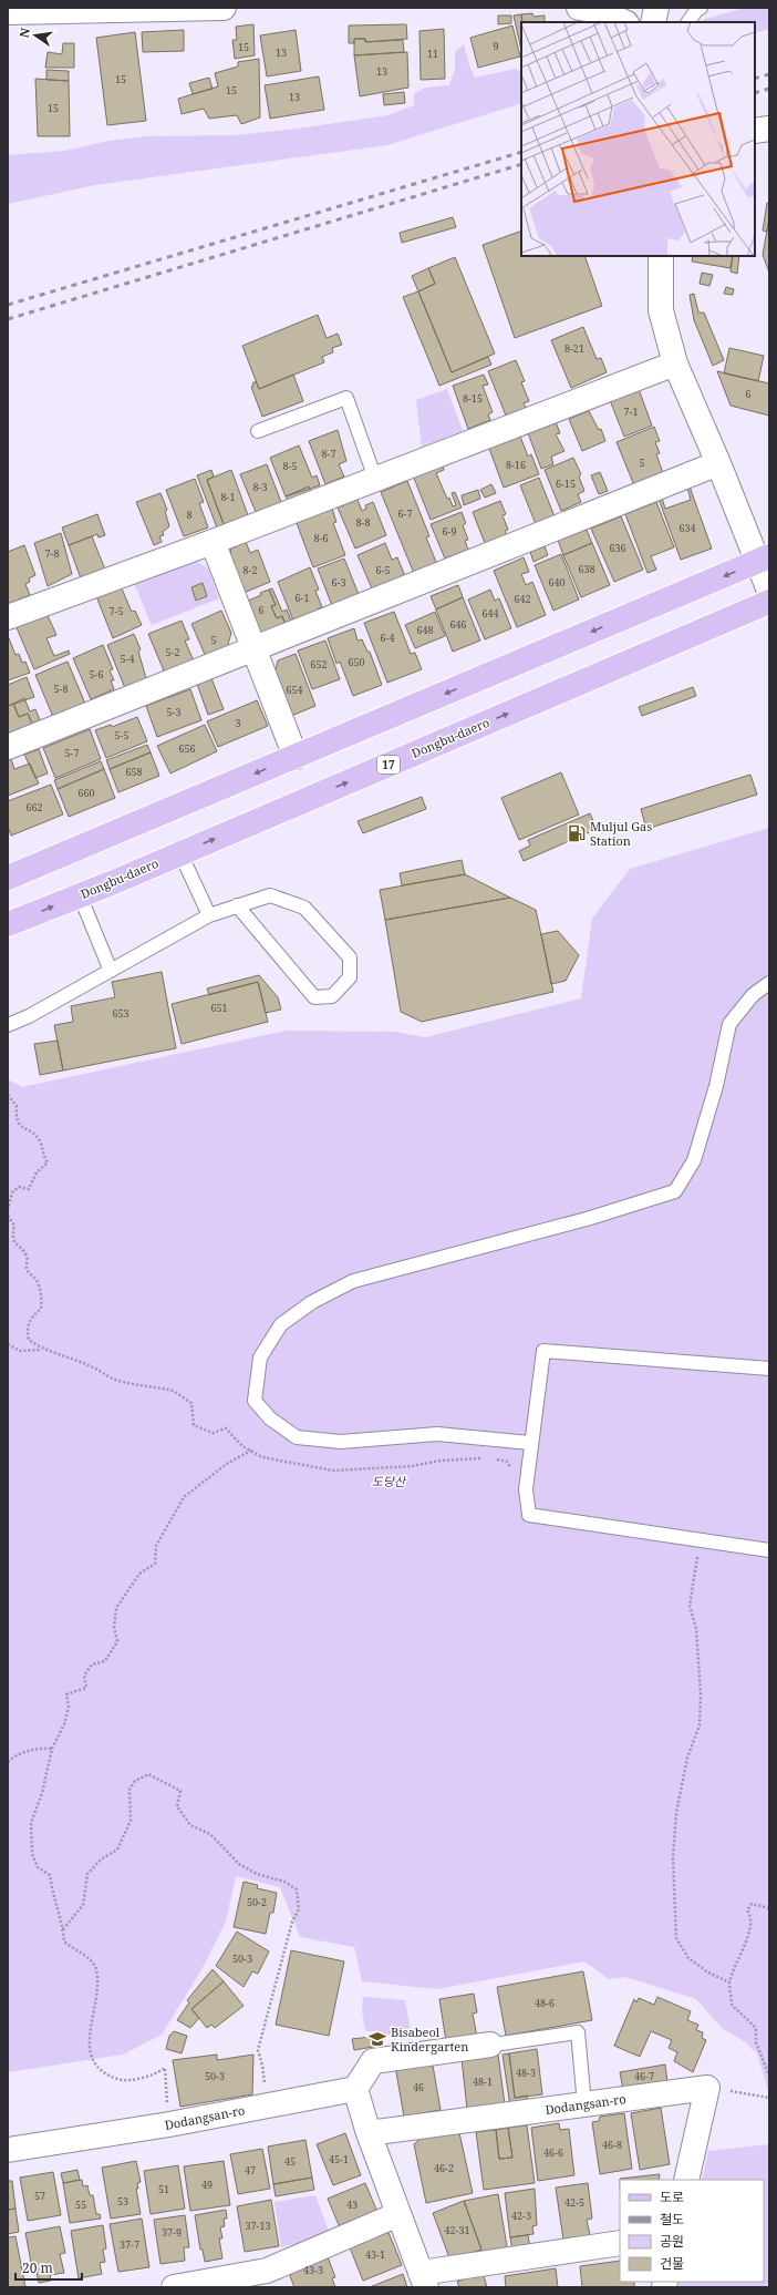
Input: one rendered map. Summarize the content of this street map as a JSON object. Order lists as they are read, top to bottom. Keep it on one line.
{"streets":{"main road":["Dongbu-daero","17"],"street":["Dodangsan-ro"]},"parks":["도당산"],"places":{"fuel station":["Muljul Gas Station"],"school or university":["Bisabeol Kindergarten"]},"house_numbers":["9","15","13","11","13","15","15","13","15","8-21","6","8-15","7-1","8-7","5","8-16","8-5","6-15","8-3","8-1","6-7","8","8-8","634","6-9","8-6","636","7-8","638","8-2","6-5","6-3","640","6-1","642","6","7-5","644","646","648","6-4","5","5-2","5-4","650","652","5-6","5-8","654","5-3","3","5-5","656","5-7","658","660","662","651","653","50-2","50-3","48-6","48-3","50-3","46-7","48-1","46","46-8","46-6","45-1","45","46-2","47","49","51","57","53","42-5","55","43","42-3","37-13","42-31","37-9","37-7","43-1","43-3"],"legend":["도로","철도","공원","건물"],"scale_bar":"20 m","north":"left"}
